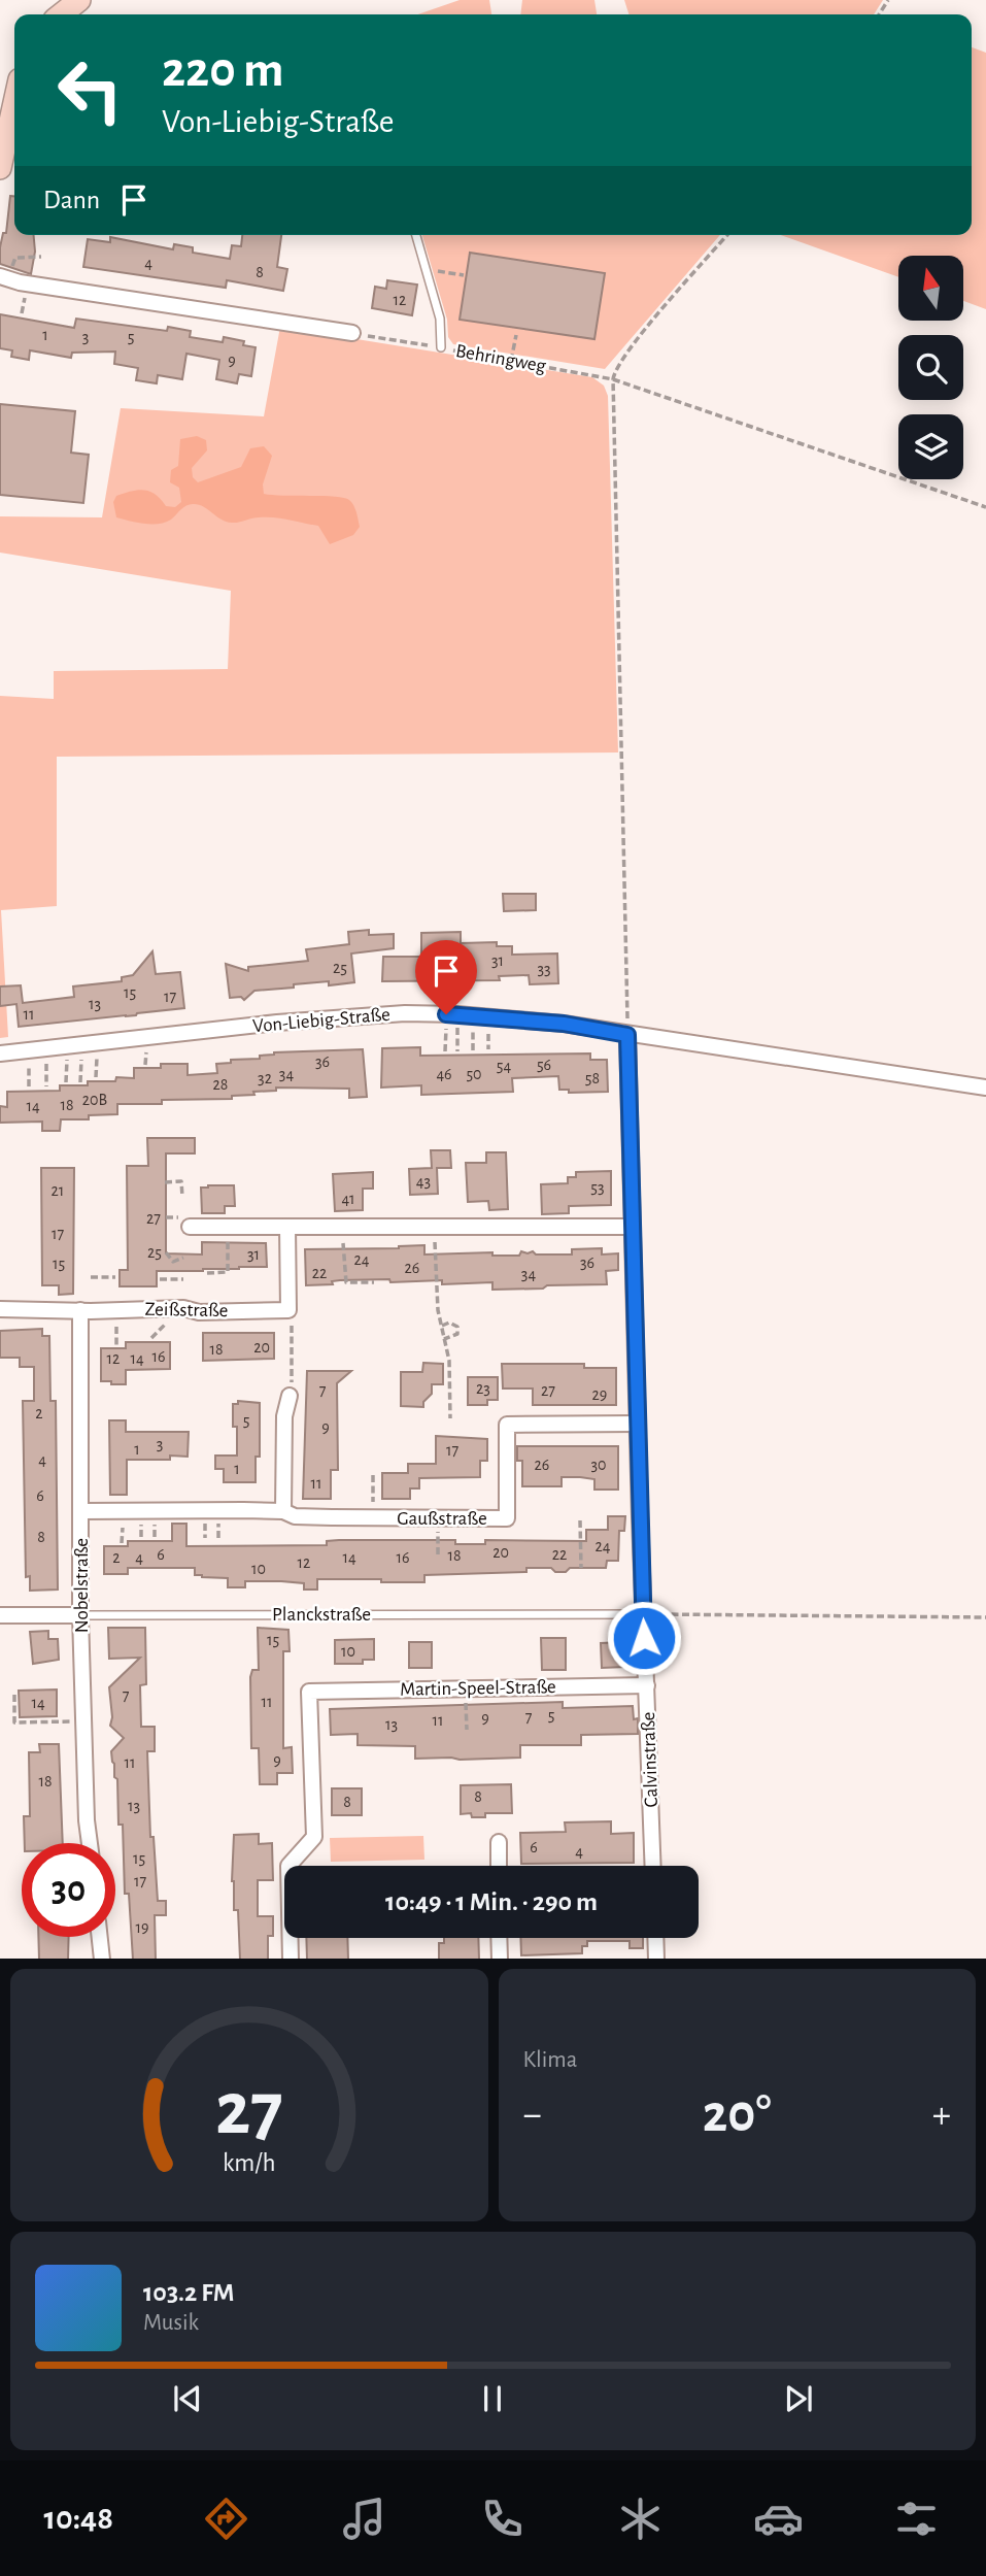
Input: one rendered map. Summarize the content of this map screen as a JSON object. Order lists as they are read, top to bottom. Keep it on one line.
{"streets":{"street":["Von-Liebig-Straße","Zeißstraße","Gaußstraße","Nobelstraße","Planckstraße","Martin-Speel-Straße","Calvinstraße"],"path":["Behringweg"]},"crossings":[["Von-Liebig-Straße","Calvinstraße"],["Zeißstraße","Nobelstraße"],["Gaußstraße","Nobelstraße"],["Gaußstraße","Calvinstraße"],["Nobelstraße","Planckstraße"],["Planckstraße","Calvinstraße"],["Martin-Speel-Straße","Calvinstraße"]],"house_numbers":["4","8","12","1","3","5","9","31","25","33","15","17","13","11","36","56","54","34","46","50","32","58","28","20B","18","14","43","53","21","41","27","17","25","31","24","36","15","26","22","34","20","18","16","12","14","23","7","27","29","2","5","9","3","1","17","4","26","30","1","11","6","8","24","20","6","22","18","2","4","14","16","12","10","15","10","7","11","14","5","7","9","11","13","9","11","18","8","8","13","6","4","15","17","19"],"north":"top","page":{"turn":["220 m","Von-Liebig-Straße"],"then":"Dann","limit":"30","trip":"10:49 · 1 Min. · 290 m","tile":"Klima","heat":["−","20°","+"],"song":["103.2 FM","Musik"],"tabs":"10:48","gauge":["27","km/h"]}}
